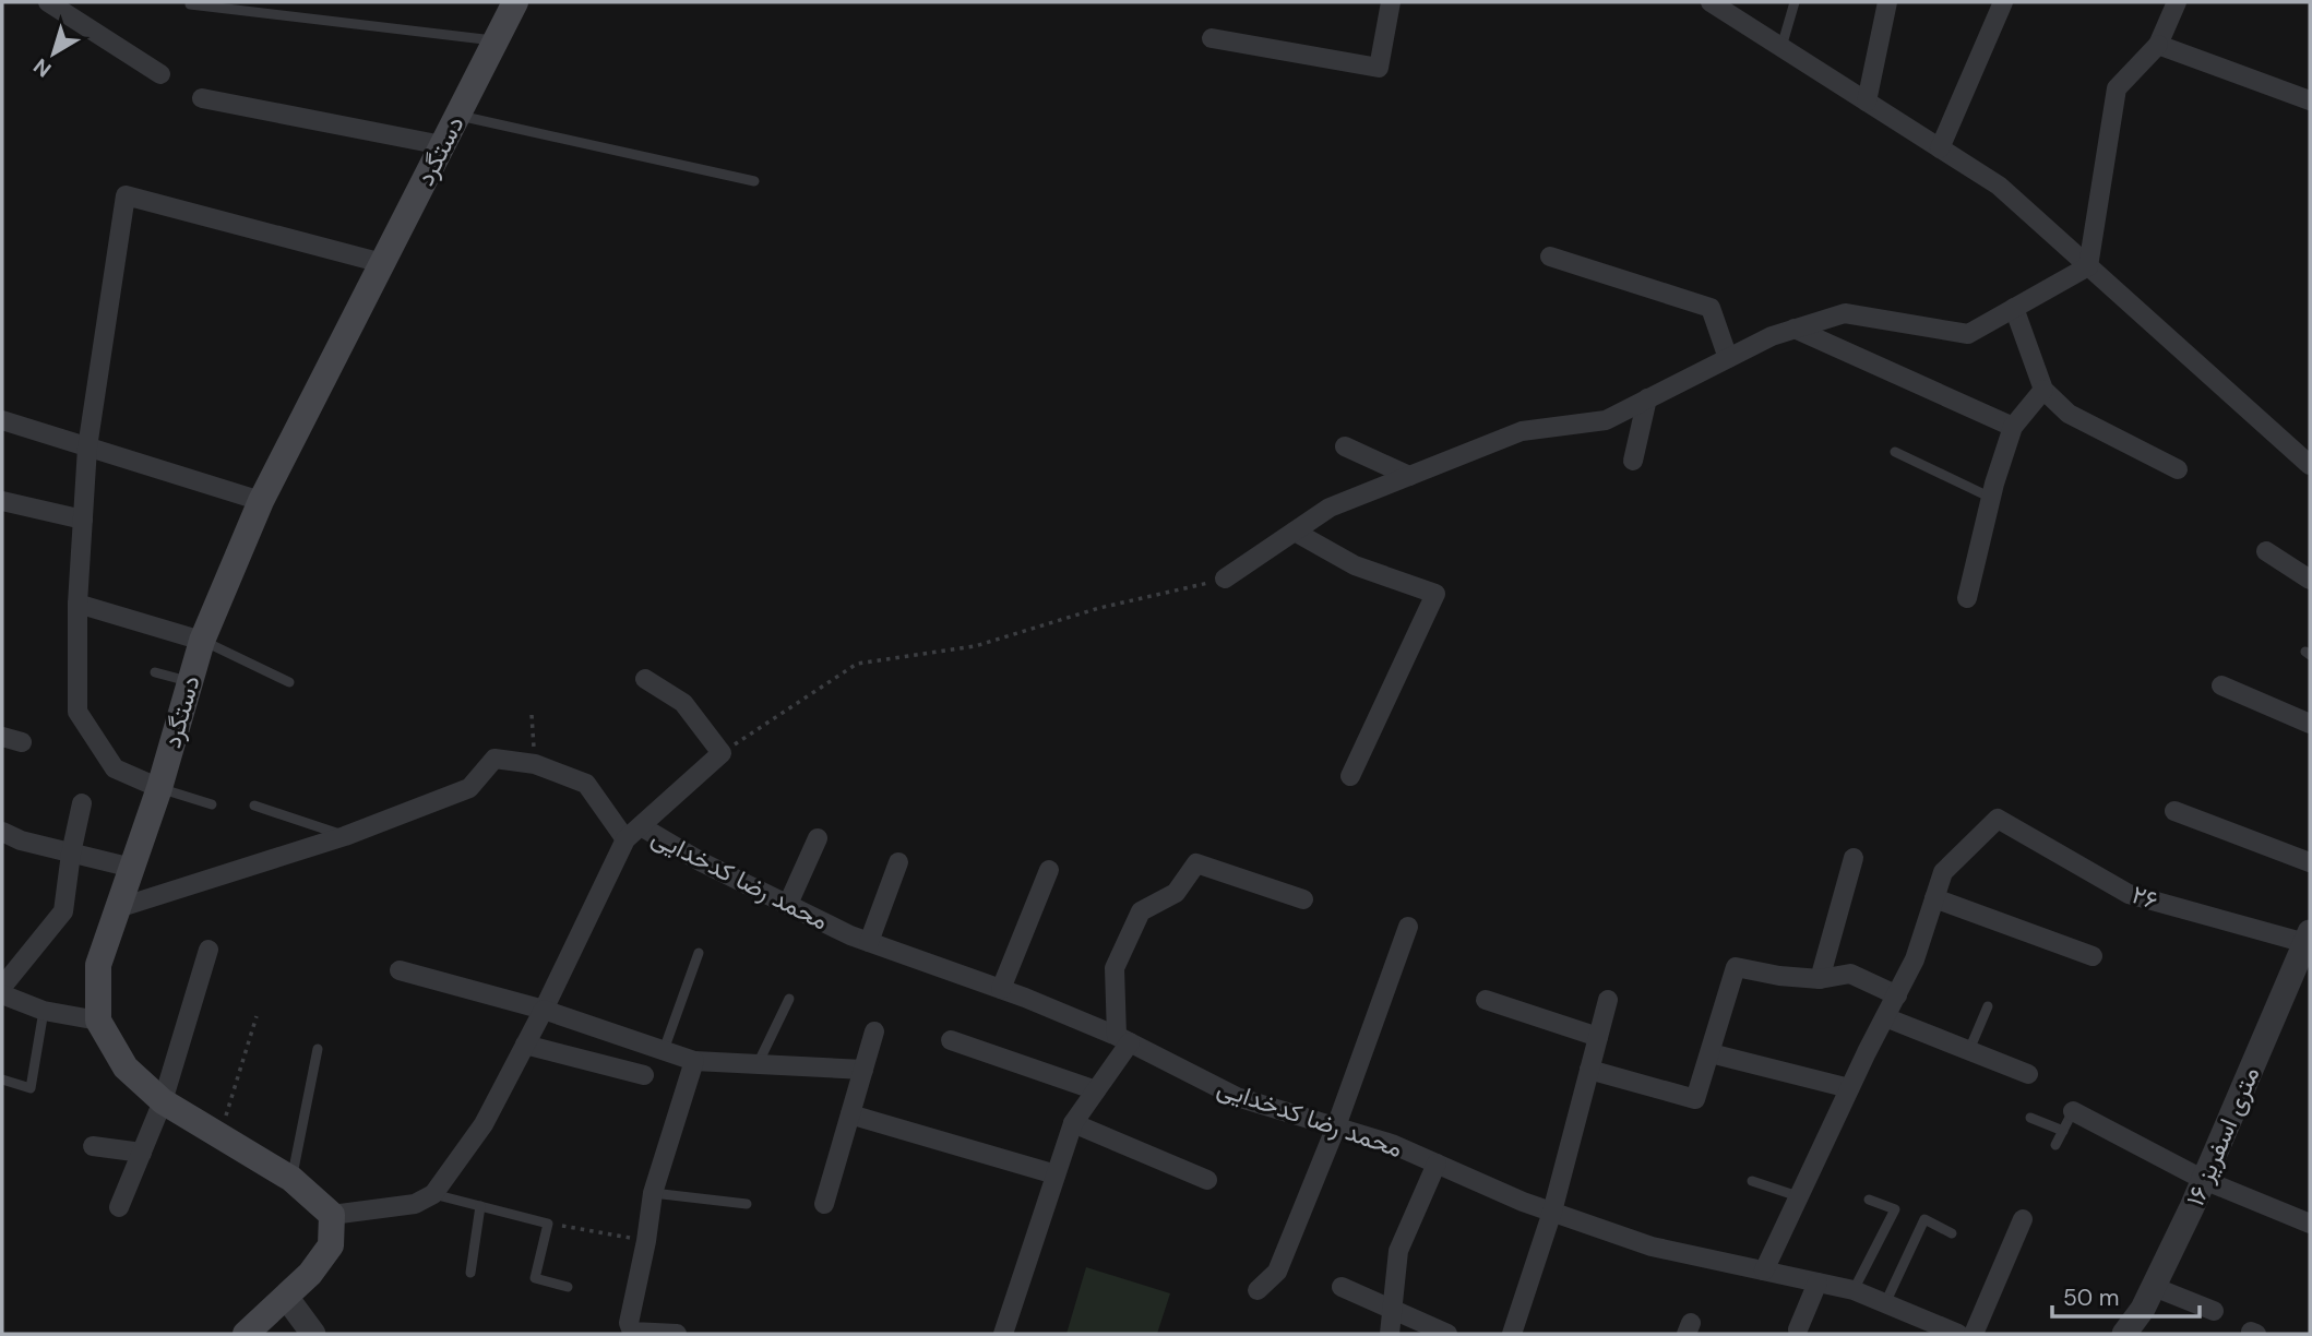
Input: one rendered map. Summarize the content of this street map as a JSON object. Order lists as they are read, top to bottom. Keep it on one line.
{"streets":{"main road":["دستگرد"],"street":["محمد رضا کدخدایی","۲۶","۱۶ متری اسفریز"]},"crossings":[["۲۶","۱۶ متری اسفریز"]],"scale_bar":"50 m","north":"bottom left"}
